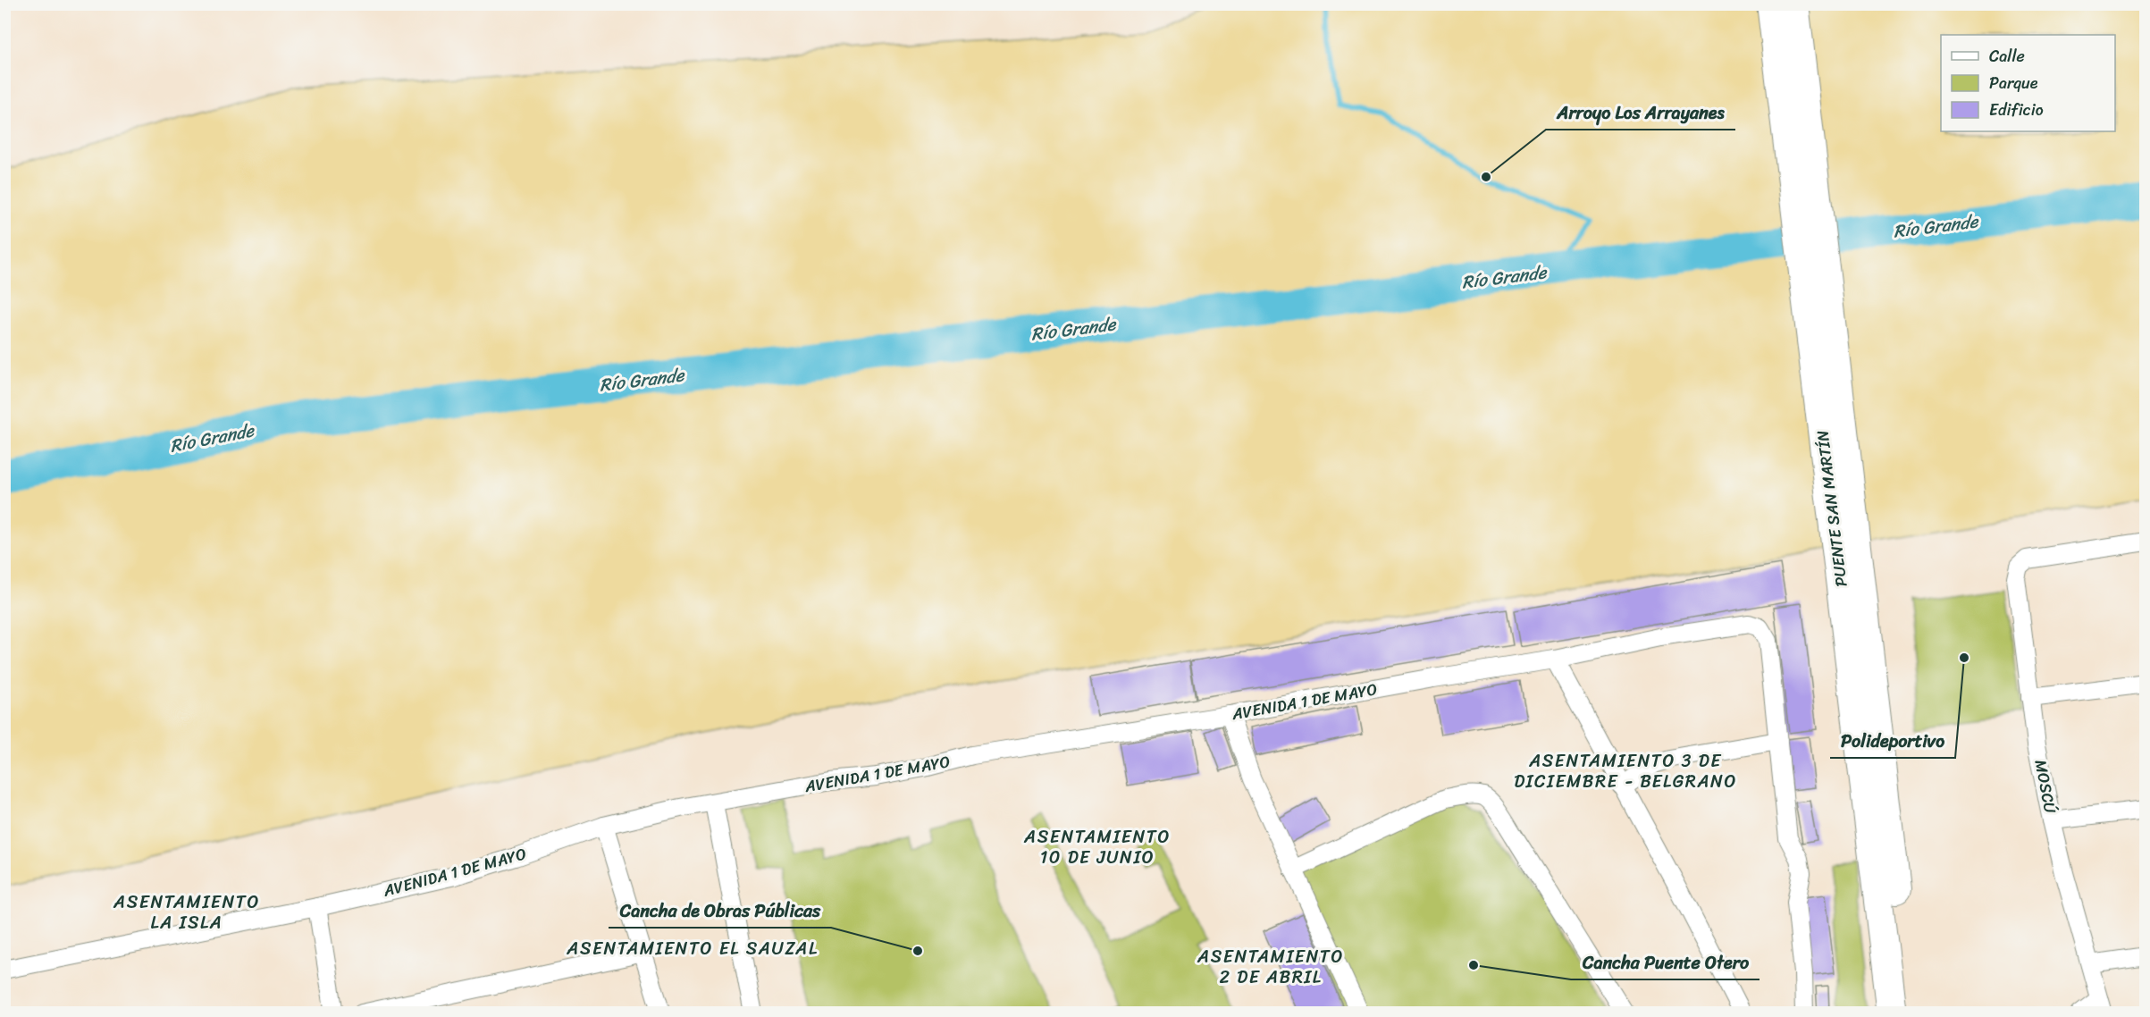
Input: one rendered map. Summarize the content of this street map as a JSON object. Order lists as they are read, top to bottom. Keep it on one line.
{"streets":{"main road":["PUENTE SAN MARTÍN"],"street":["AVENIDA 1 DE MAYO","MOSCÚ"]},"districts":["ASENTAMIENTO 3 DE DICIEMBRE - BELGRANO","ASENTAMIENTO 10 DE JUNIO","ASENTAMIENTO LA ISLA","ASENTAMIENTO EL SAUZAL","ASENTAMIENTO 2 DE ABRIL"],"water":["Río Grande"],"places":["Arroyo Los Arrayanes","Polideportivo","Cancha de Obras Públicas","Cancha Puente Otero"],"legend":["Calle","Parque","Edificio"]}
